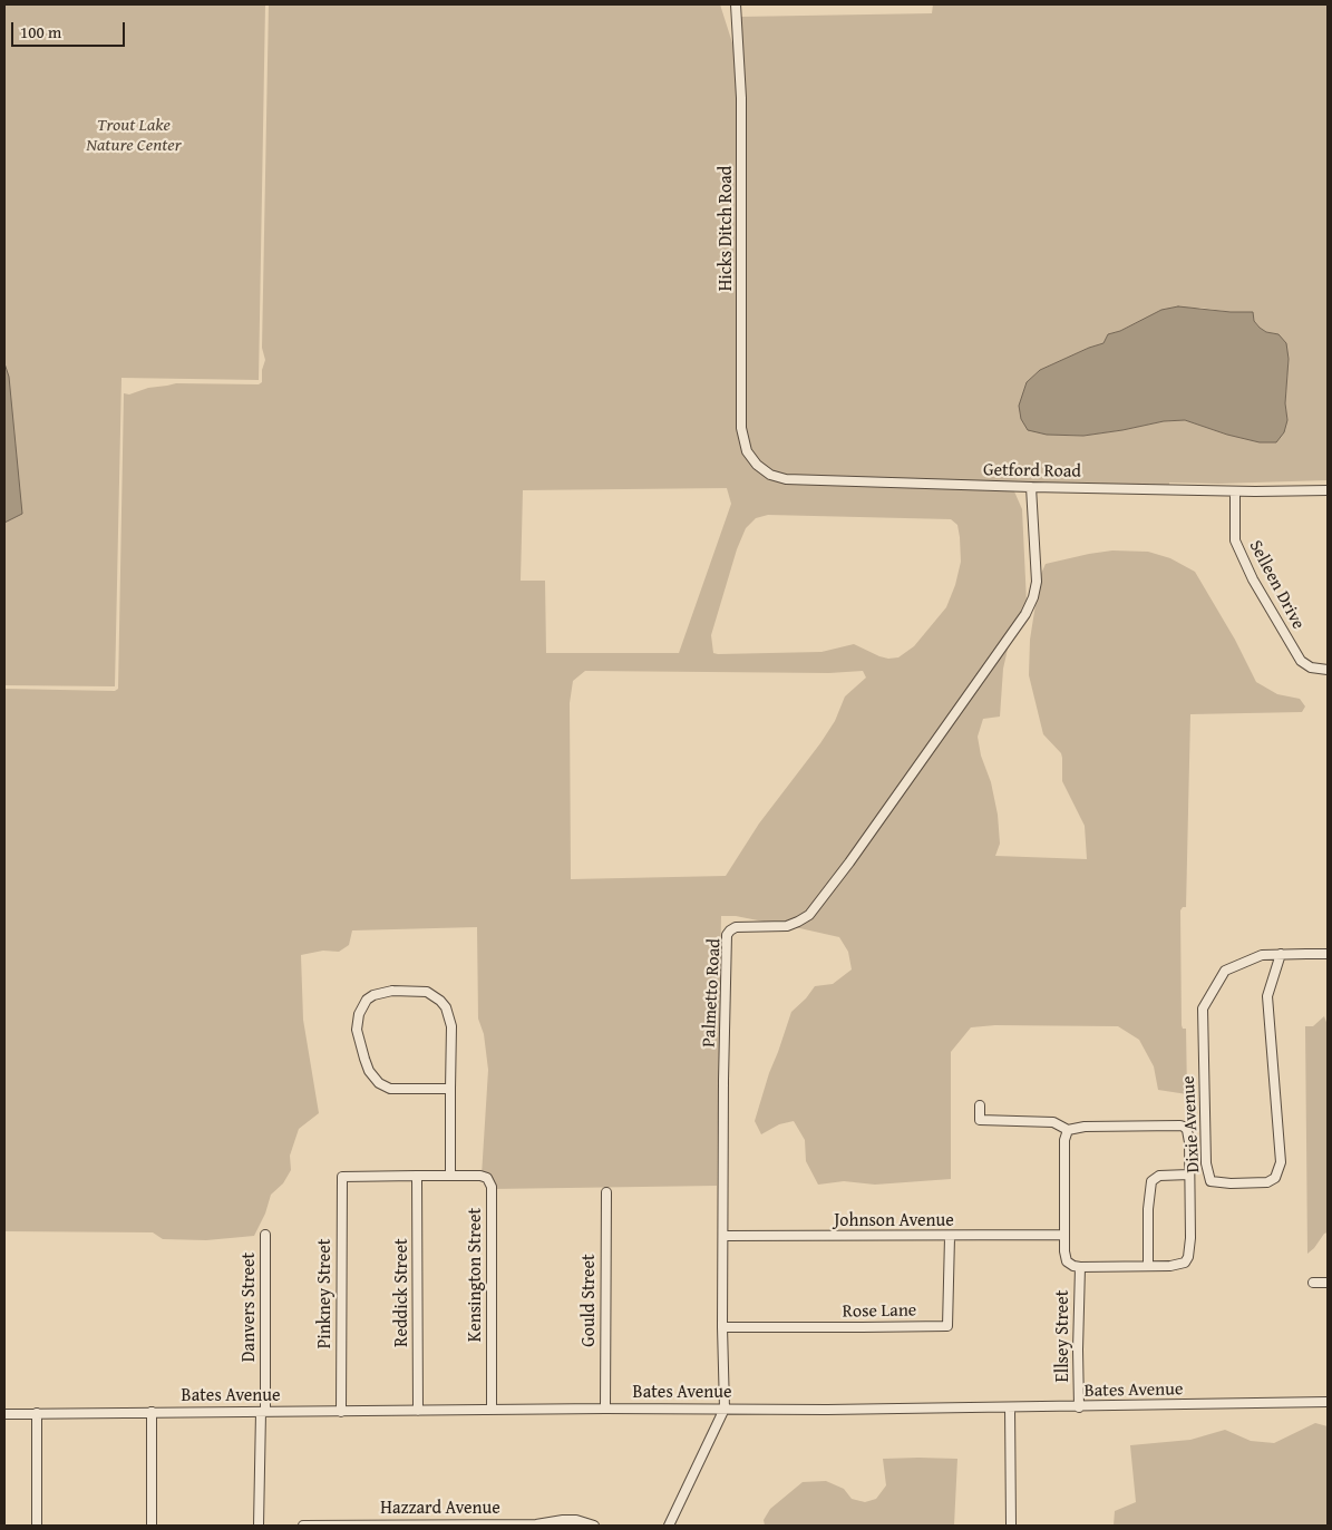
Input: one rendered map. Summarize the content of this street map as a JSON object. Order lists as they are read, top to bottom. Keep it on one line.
{"streets":{"street":["Hicks Ditch Road","Getford Road","Selleen Drive","Palmetto Road","Dixie Avenue","Johnson Avenue","Kensington Street","Reddick Street","Pinkney Street","Gould Street","Danvers Street","Rose Lane","Ellsey Street","Bates Avenue","Hazzard Avenue"]},"crossings":[["Hicks Ditch Road","Getford Road"],["Getford Road","Selleen Drive"],["Getford Road","Palmetto Road"],["Palmetto Road","Johnson Avenue"],["Palmetto Road","Rose Lane"],["Palmetto Road","Bates Avenue"],["Johnson Avenue","Rose Lane"],["Kensington Street","Reddick Street"],["Kensington Street","Pinkney Street"],["Kensington Street","Bates Avenue"],["Reddick Street","Bates Avenue"],["Pinkney Street","Bates Avenue"],["Gould Street","Bates Avenue"],["Danvers Street","Bates Avenue"],["Ellsey Street","Bates Avenue"]],"parks":["Trout Lake Nature Center"],"scale_bar":"100 m"}
